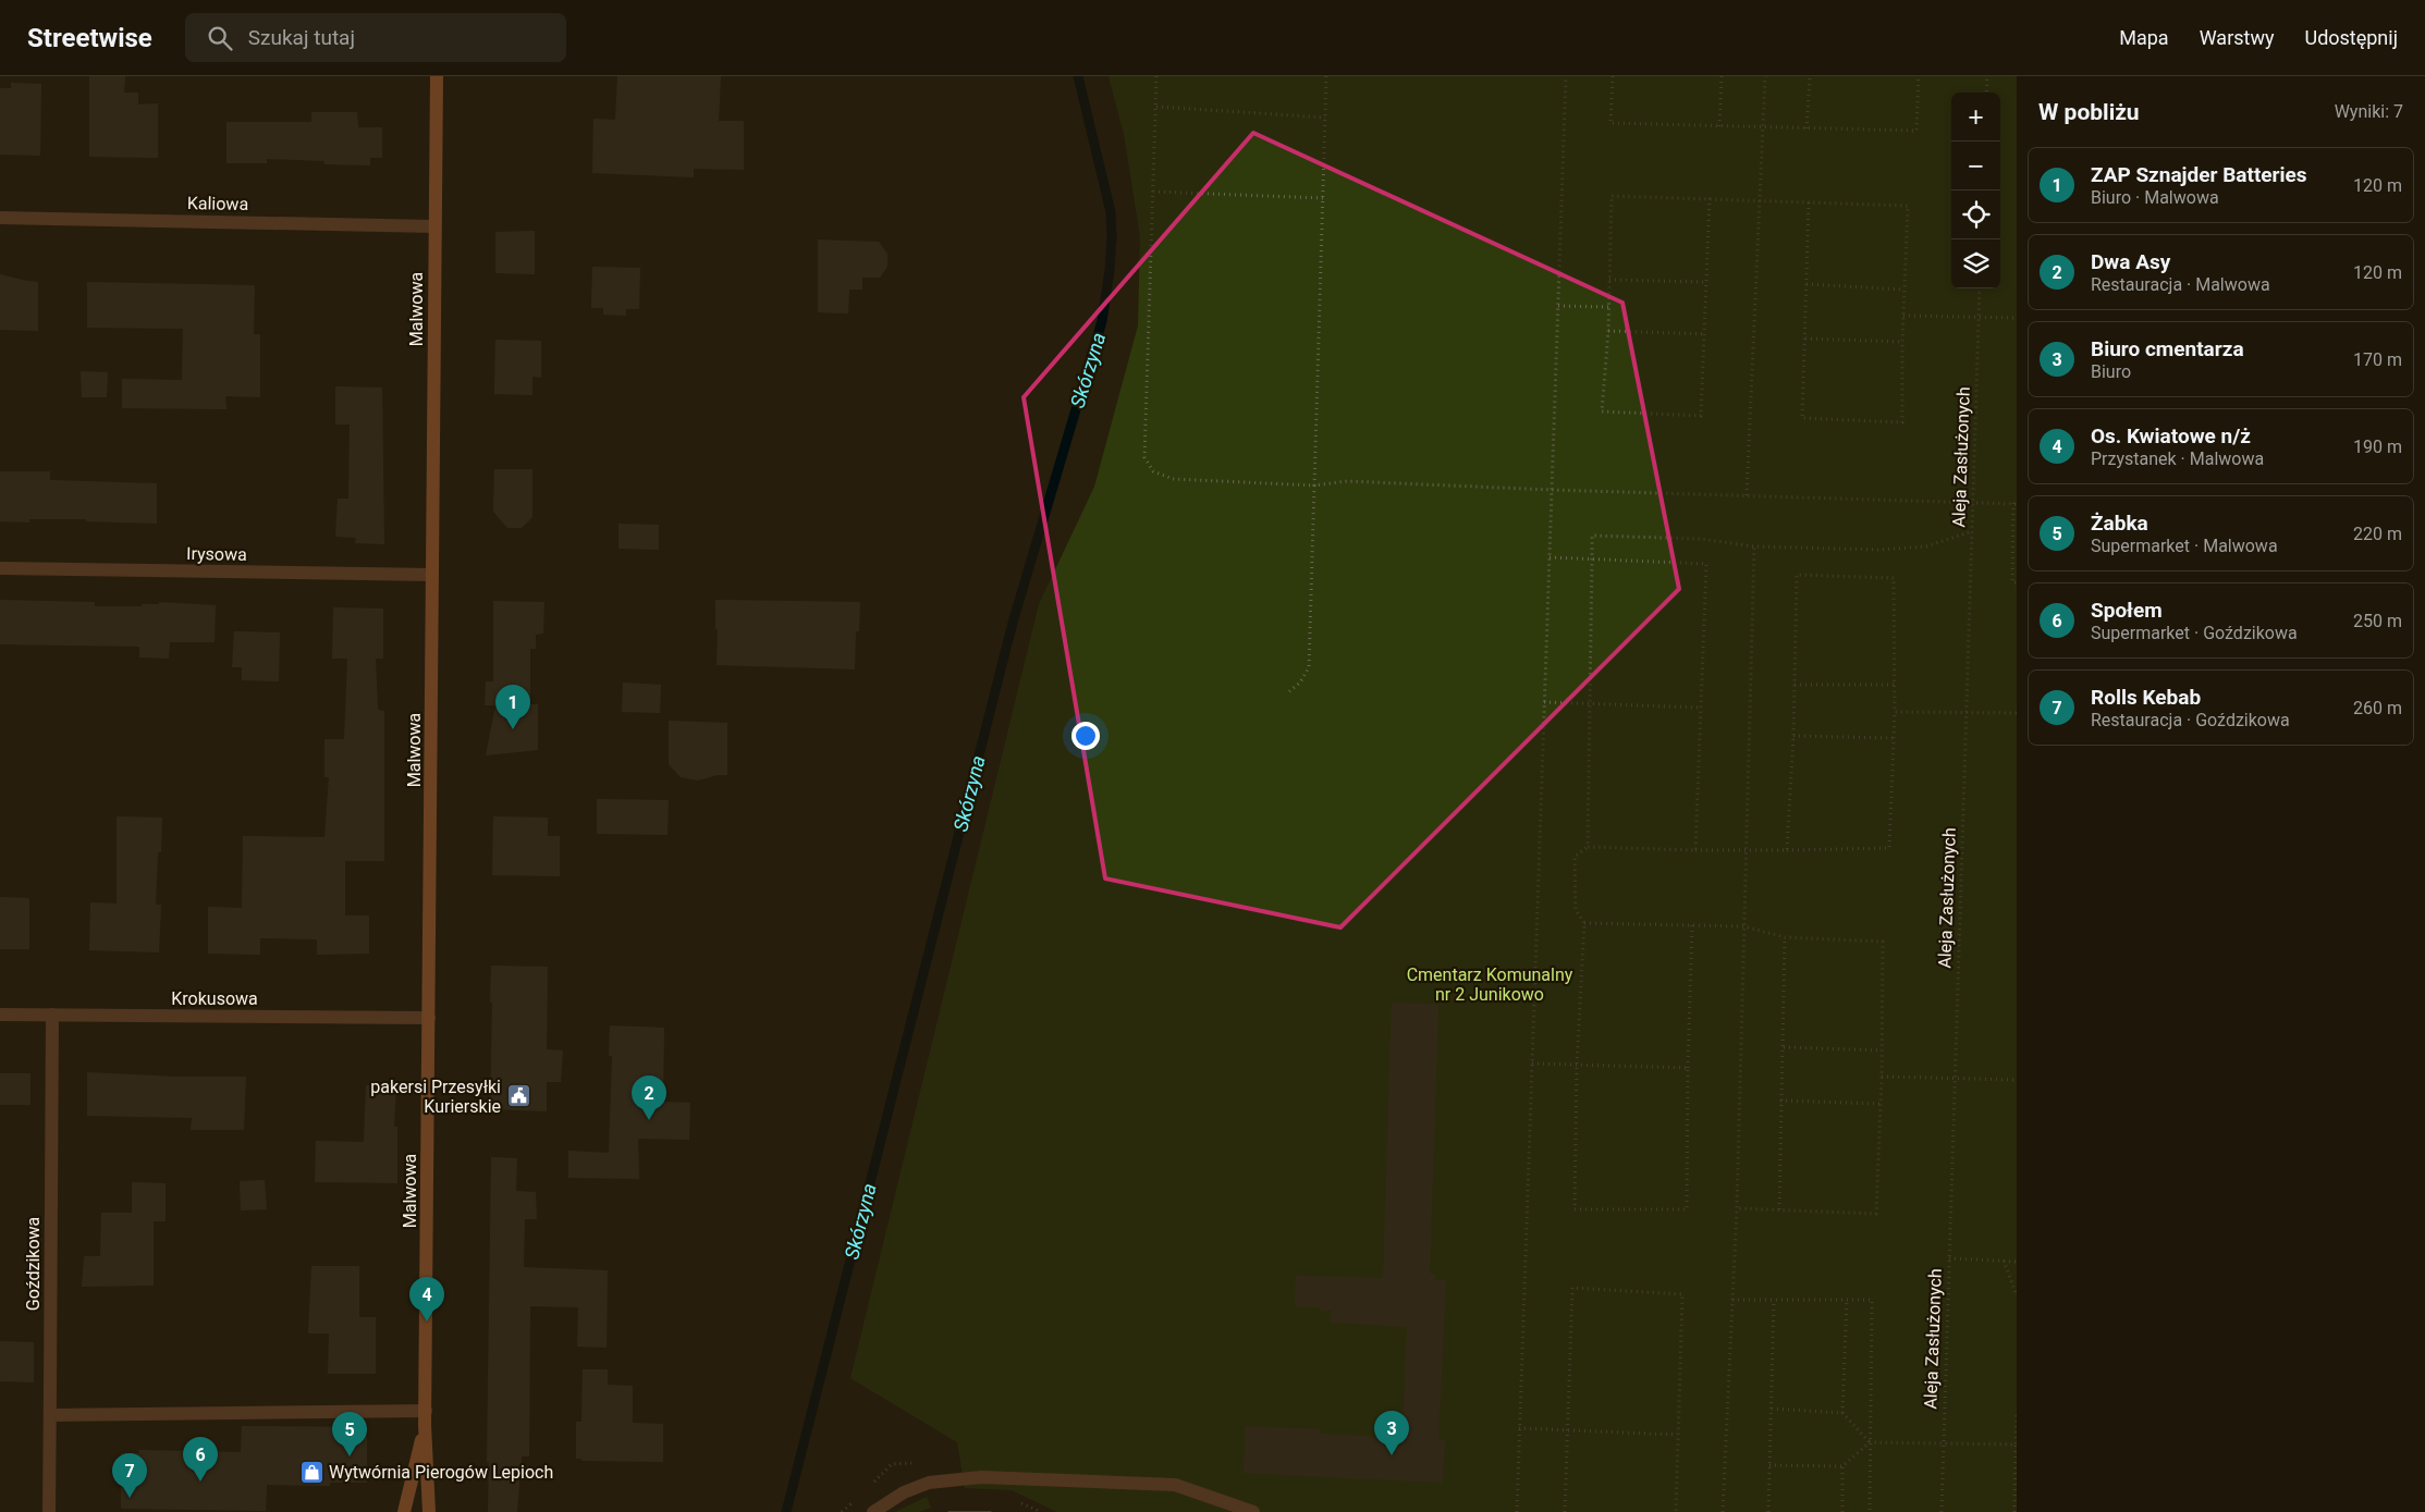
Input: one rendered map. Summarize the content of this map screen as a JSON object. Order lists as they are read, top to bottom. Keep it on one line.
{"streets":{"street":["Kaliowa","Malwowa","Irysowa","Krokusowa","Goździkowa"],"path":["Aleja Zasłużonych"]},"crossings":[["Kaliowa","Malwowa"],["Malwowa","Irysowa"],["Malwowa","Krokusowa"],["Krokusowa","Goździkowa"]],"water":["Skórzyna"],"parks":["Cmentarz Komunalny nr 2 Junikowo"],"places":{"public building":["pakersi Przesyłki Kurierskie"],"shop":["Wytwórnia Pierogów Lepioch"]},"page":{"header":"Streetwise","search":"Szukaj tutaj","nav":["Mapa","Warstwy","Udostępnij"],"heading":["W pobliżu","Wyniki: 7"],"map_buttons":["+","−"],"list":[{"mark":"1","name":"ZAP Sznajder Batteries","note":"Biuro · Malwowa","value":"120 m"},{"mark":"2","name":"Dwa Asy","note":"Restauracja · Malwowa","value":"120 m"},{"mark":"3","name":"Biuro cmentarza","note":"Biuro","value":"170 m"},{"mark":"4","name":"Os. Kwiatowe n/ż","note":"Przystanek · Malwowa","value":"190 m"},{"mark":"5","name":"Żabka","note":"Supermarket · Malwowa","value":"220 m"},{"mark":"6","name":"Społem","note":"Supermarket · Goździkowa","value":"250 m"},{"mark":"7","name":"Rolls Kebab","note":"Restauracja · Goździkowa","value":"260 m"}],"pins":["1","2","4","3","5","6","7"]}}
